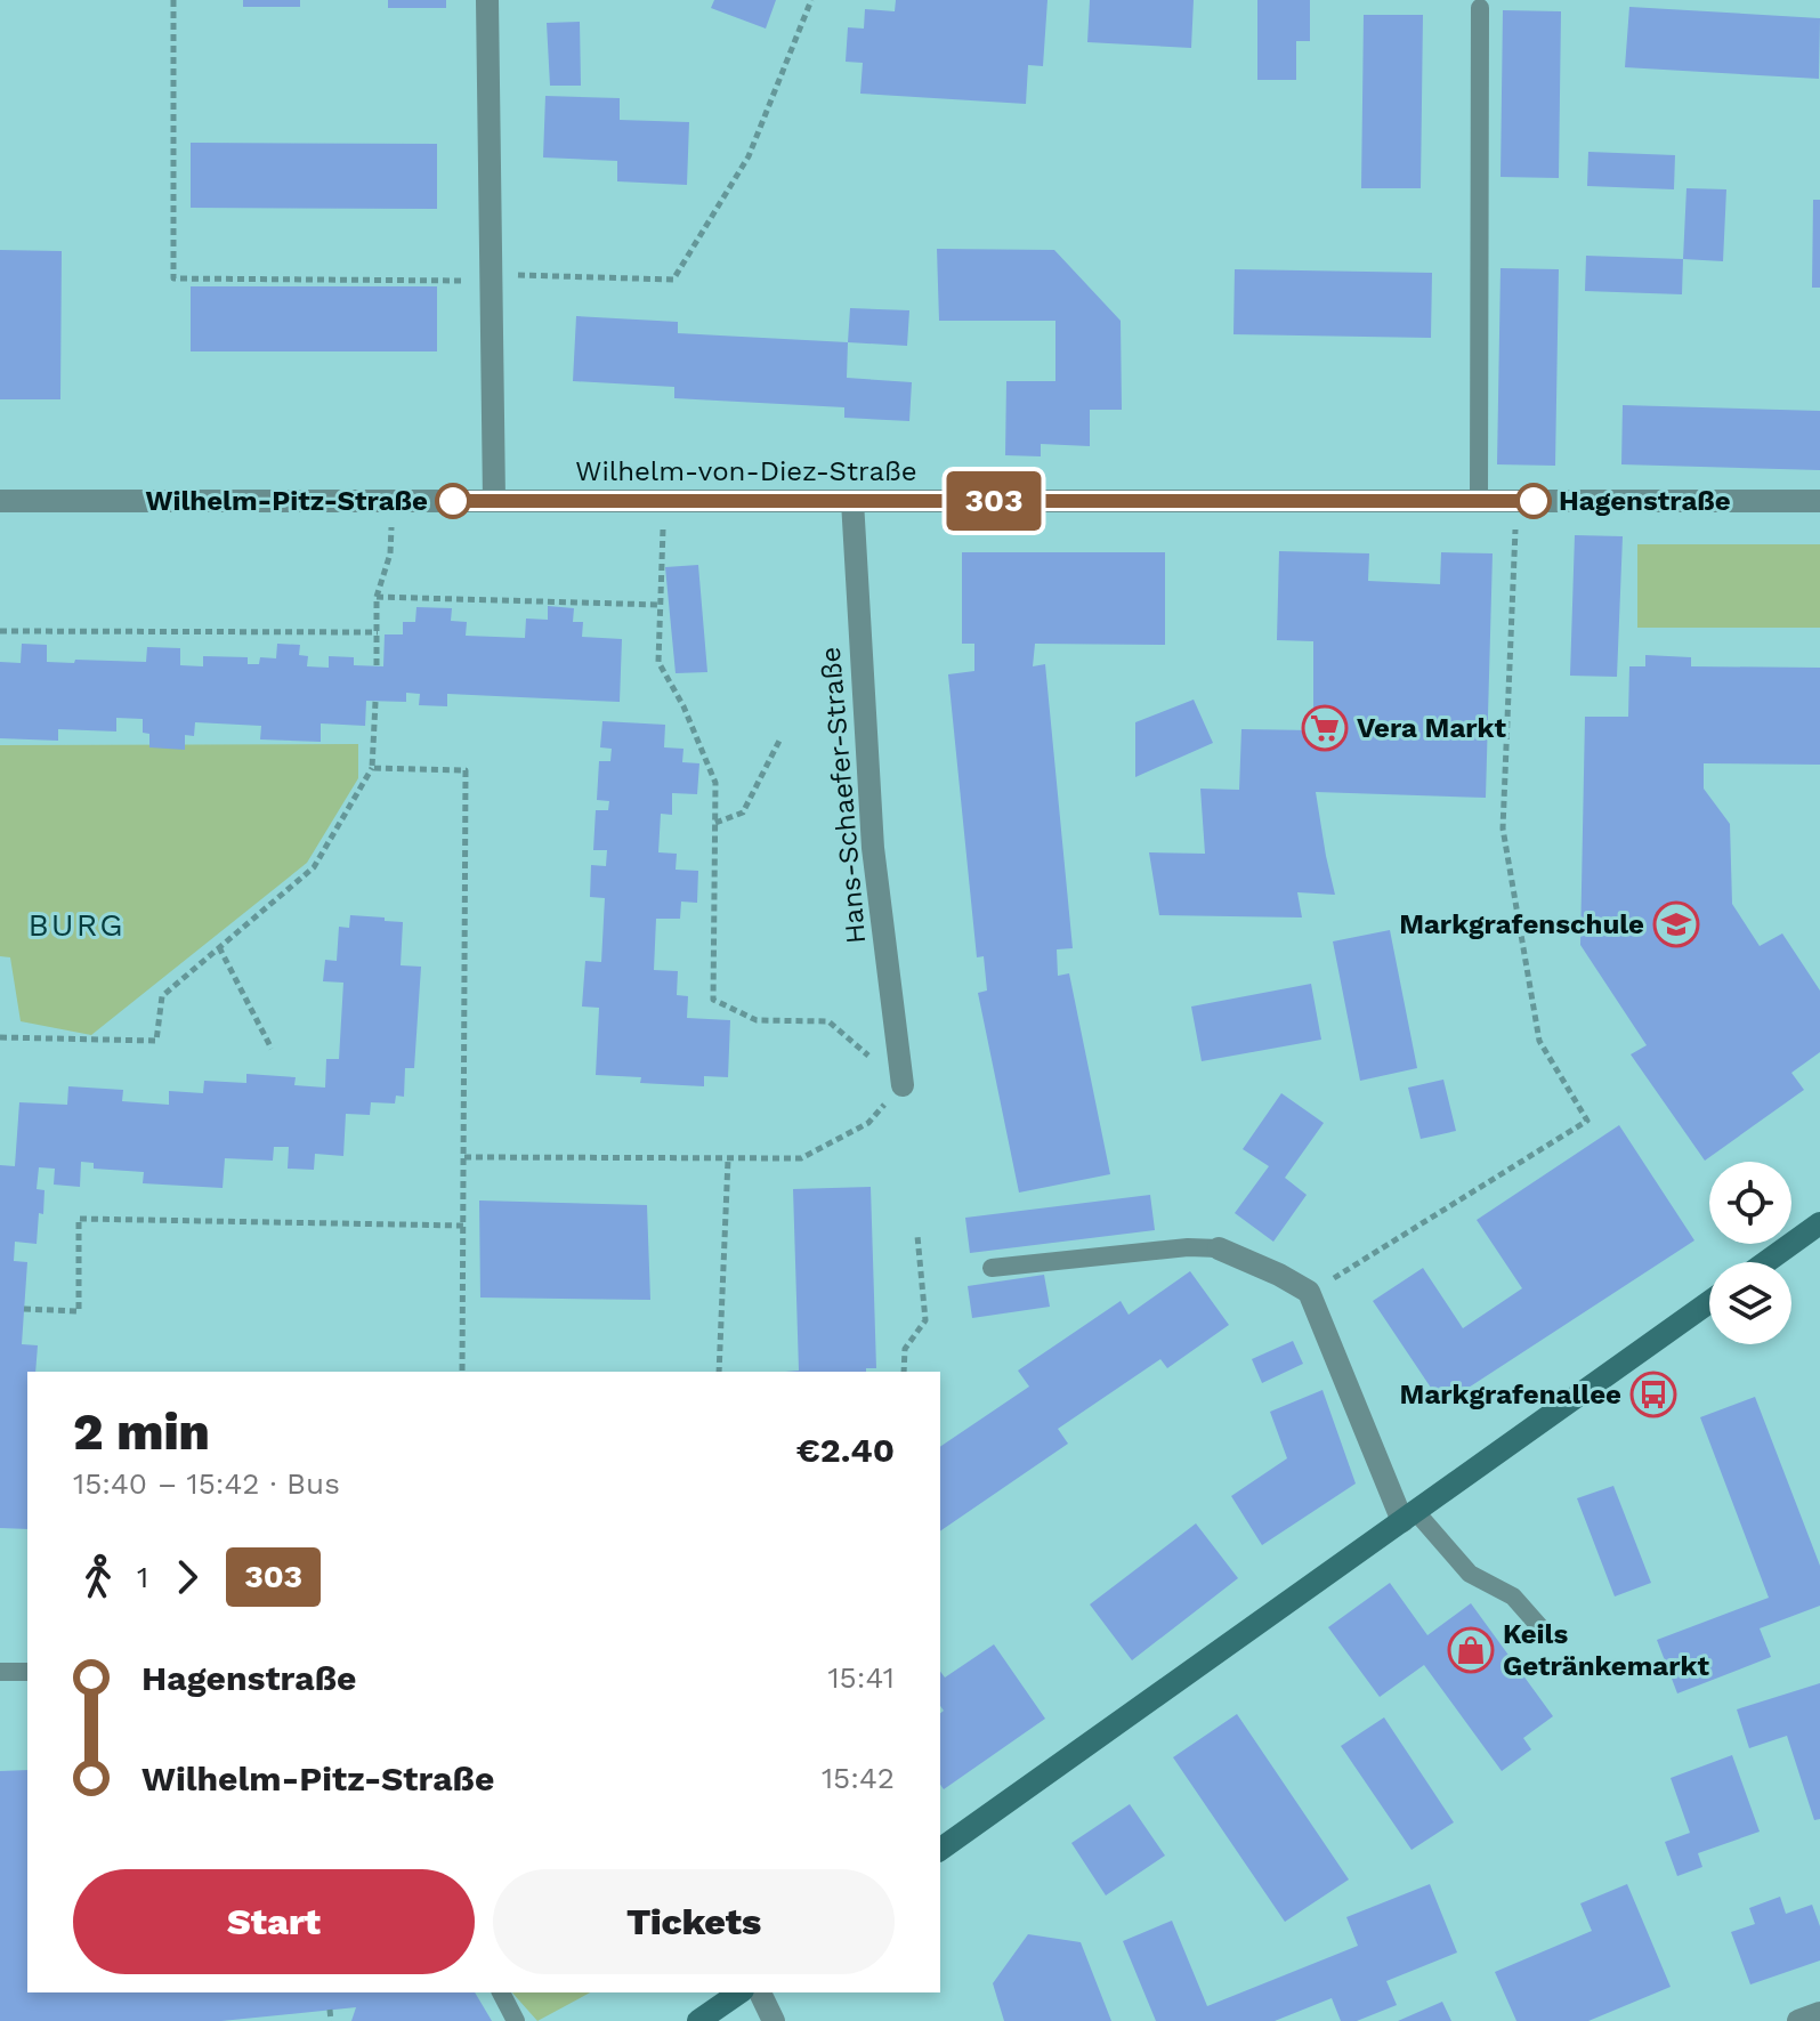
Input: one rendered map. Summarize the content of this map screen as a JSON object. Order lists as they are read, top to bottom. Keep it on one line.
{"streets":{"street":["Wilhelm-von-Diez-Straße","Hans-Schaefer-Straße"]},"crossings":[["Wilhelm-von-Diez-Straße","Hans-Schaefer-Straße"]],"districts":["BURG"],"places":{"other":["Wilhelm-Pitz-Straße","Hagenstraße"],"supermarket":["Vera Markt"],"school or university":["Markgrafenschule"],"bus stop":["Markgrafenallee"],"shop":["Keils Getränkemarkt"]},"lines":["bus line 303"],"page":{"on_map":"303","heading":["2 min","15:40 – 15:42 · Bus","€2.40"],"legs":["1","303"],"list":[{"name":"Hagenstraße","value":"15:41"},{"name":"Wilhelm-Pitz-Straße","value":"15:42"}],"buttons":["Start","Tickets"]}}
